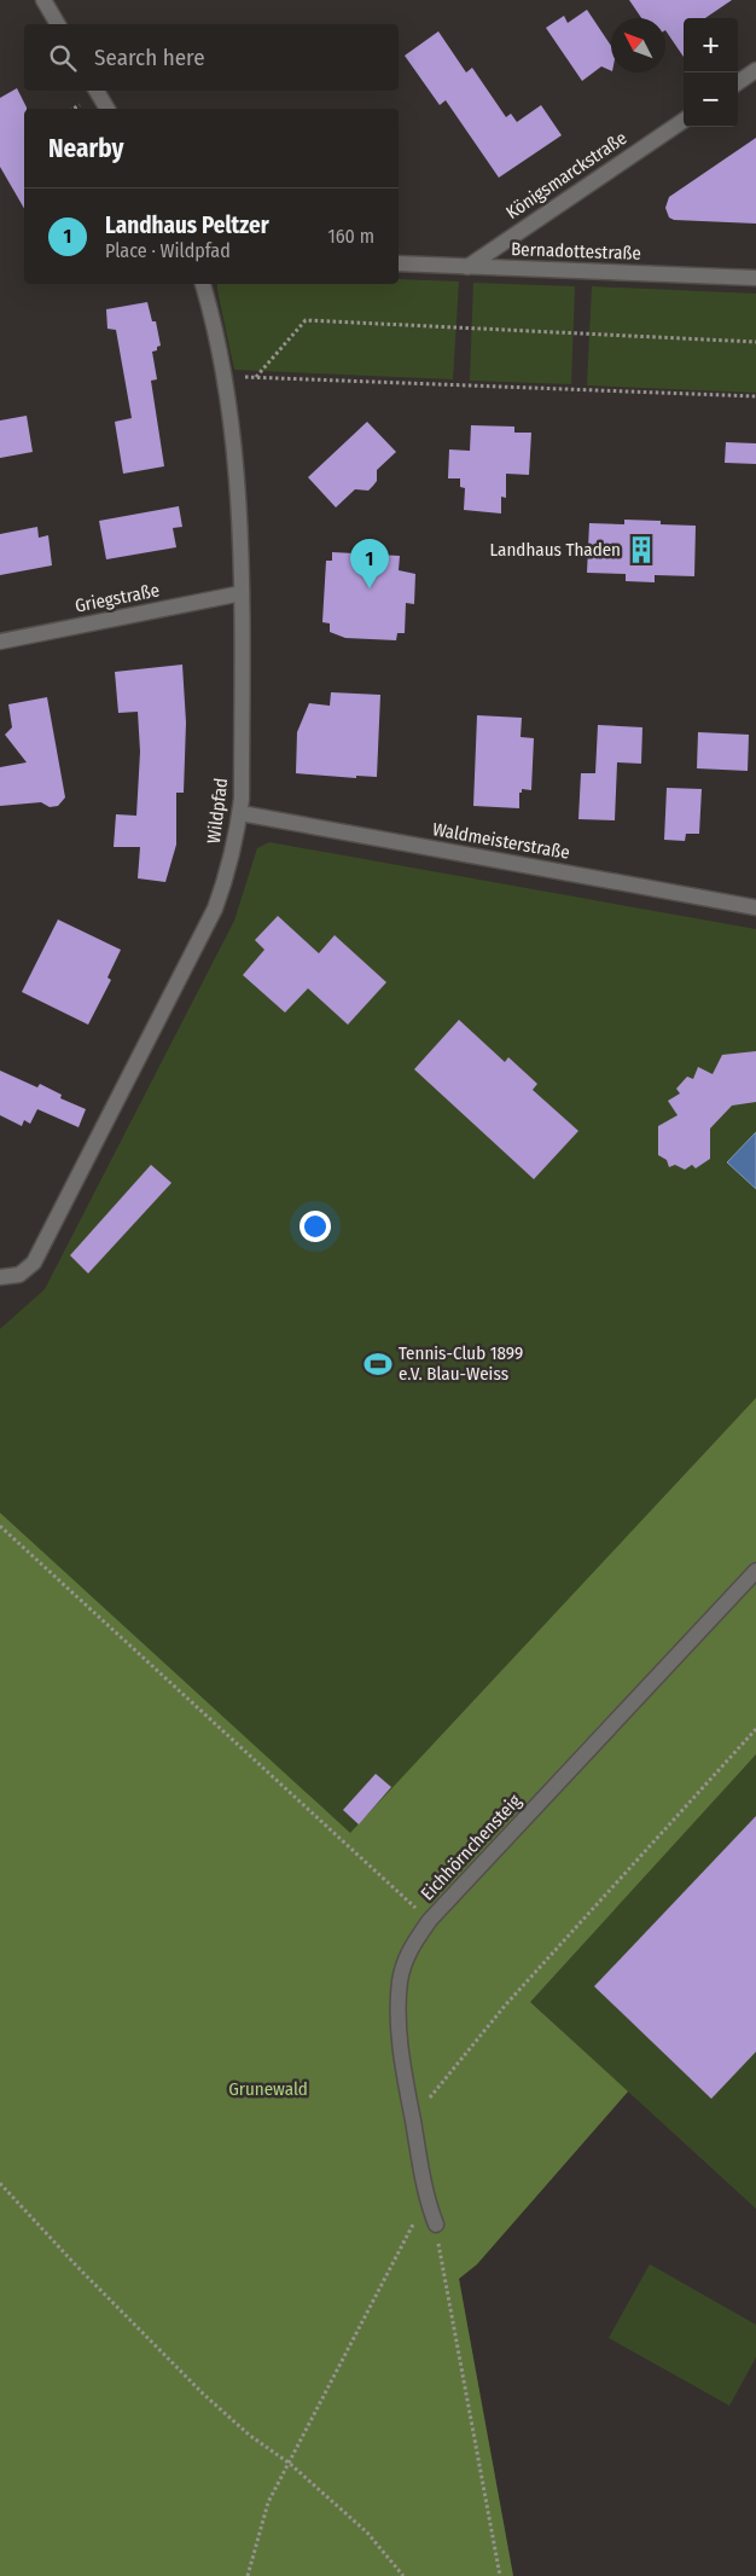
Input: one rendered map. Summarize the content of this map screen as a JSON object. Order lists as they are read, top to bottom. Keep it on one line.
{"streets":{"street":["Königsmarckstraße","Bernadottestraße","Griegstraße","Wildpfad","Waldmeisterstraße","Eichhörnchensteig"]},"crossings":[["Königsmarckstraße","Bernadottestraße"],["Griegstraße","Wildpfad"],["Wildpfad","Waldmeisterstraße"]],"parks":["Grunewald"],"places":{"building":["Landhaus Thaden"],"sports":["Tennis-Club 1899 e.V. Blau-Weiss"]},"north":"top left","page":{"map_buttons":["+","−"],"search":"Search here","heading":"Nearby","list":[{"mark":"1","name":"Landhaus Peltzer","note":"Place · Wildpfad","value":"160 m"}],"pins":"1"}}
